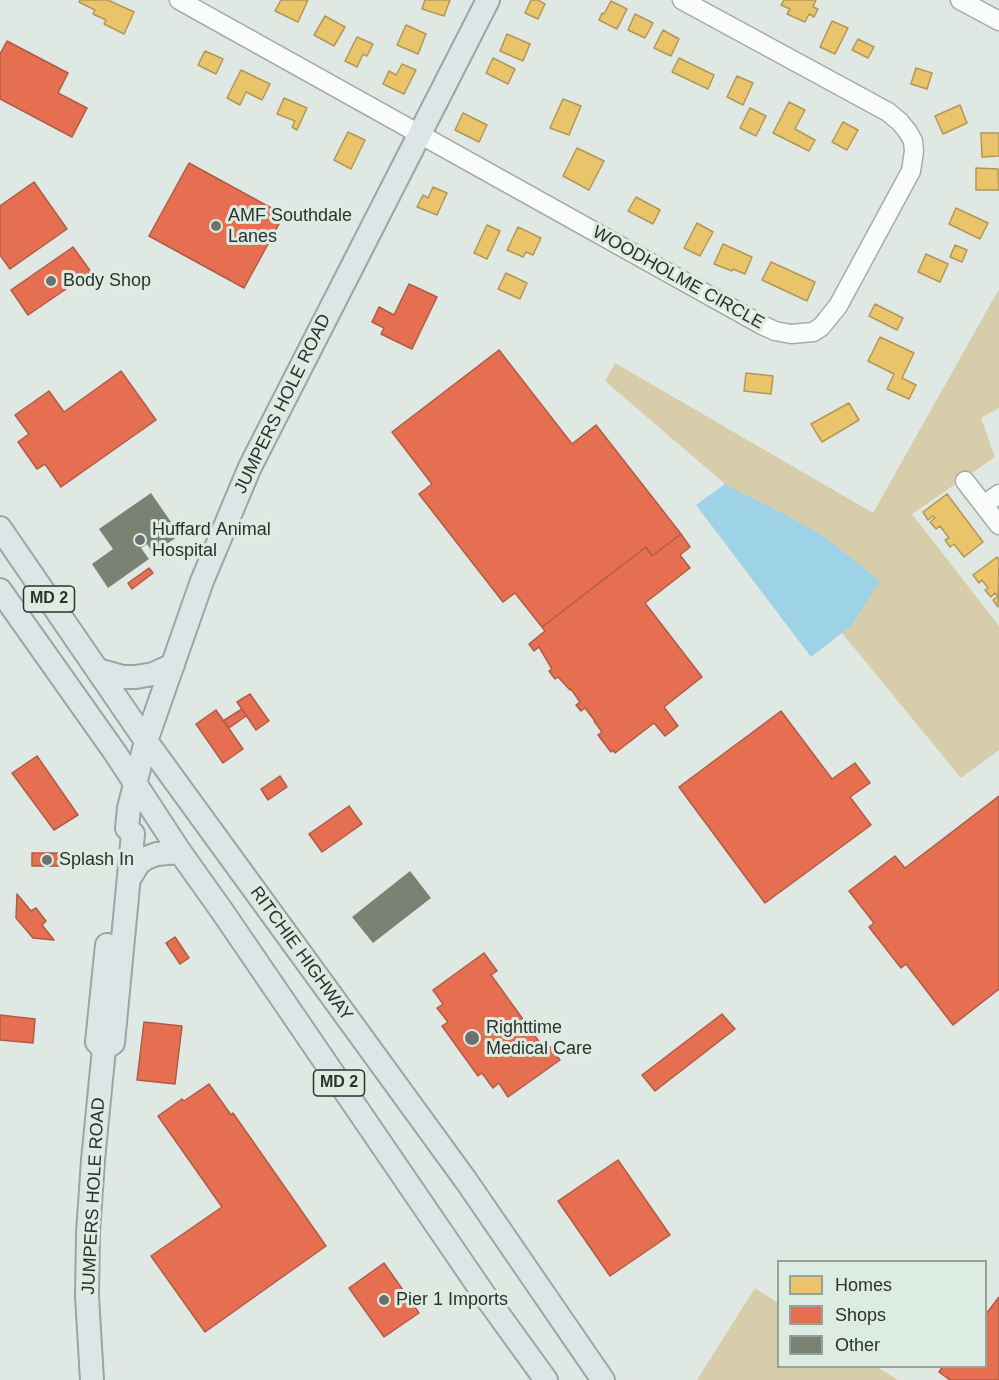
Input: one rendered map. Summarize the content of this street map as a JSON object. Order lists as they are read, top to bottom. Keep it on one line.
{"streets":{"main road":["JUMPERS HOLE ROAD","MD 2","RITCHIE HIGHWAY"],"street":["WOODHOLME CIRCLE"]},"crossings":[["WOODHOLME CIRCLE","JUMPERS HOLE ROAD"],["JUMPERS HOLE ROAD","MD 2"],["JUMPERS HOLE ROAD","RITCHIE HIGHWAY"]],"places":["AMF Southdale Lanes","Body Shop","Huffard Animal Hospital","Splash In","Righttime Medical Care","Pier 1 Imports"],"legend":["Homes","Shops","Other"]}
